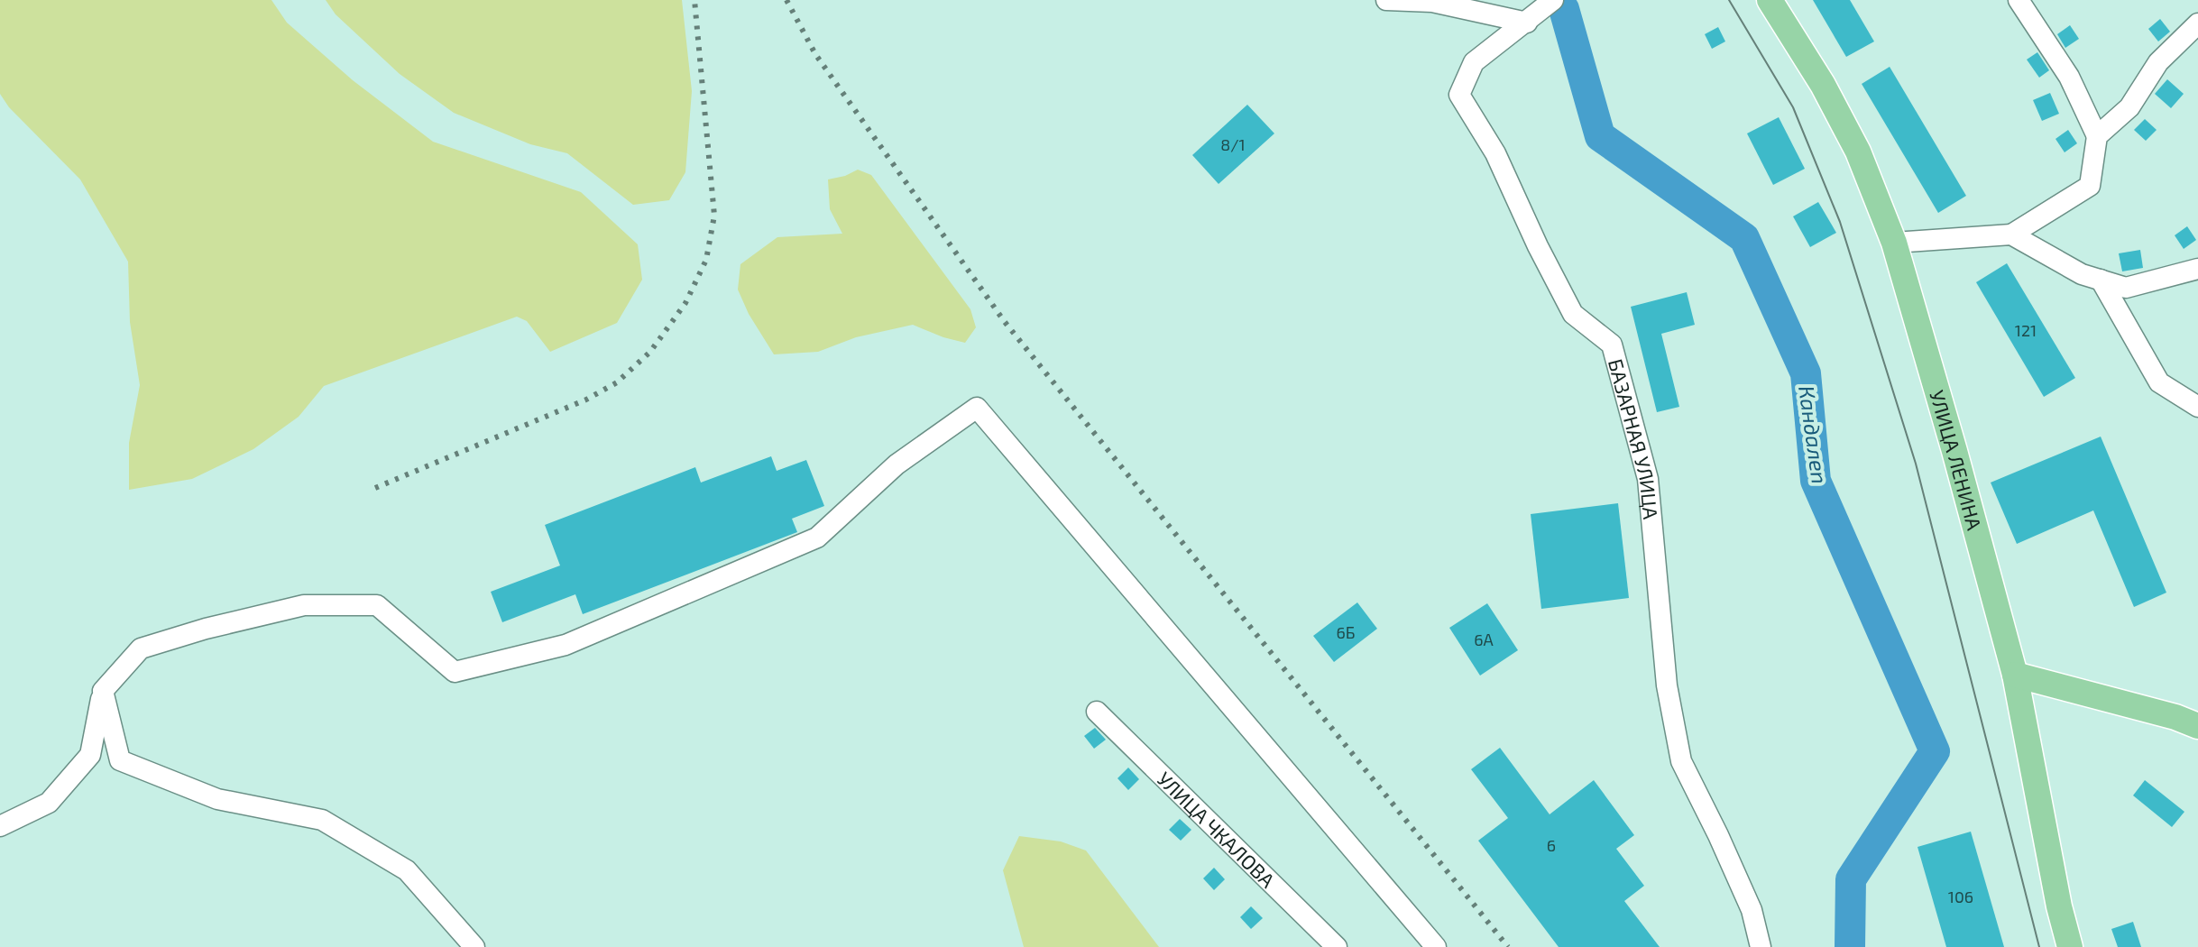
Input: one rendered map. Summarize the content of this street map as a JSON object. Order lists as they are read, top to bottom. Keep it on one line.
{"streets":{"main road":["УЛИЦА ЛЕНИНА"],"street":["БАЗАРНАЯ УЛИЦА","УЛИЦА ЧКАЛОВА"]},"water":["Кандалеп"],"house_numbers":["8/1","121","6Б","6А","6","106"]}
